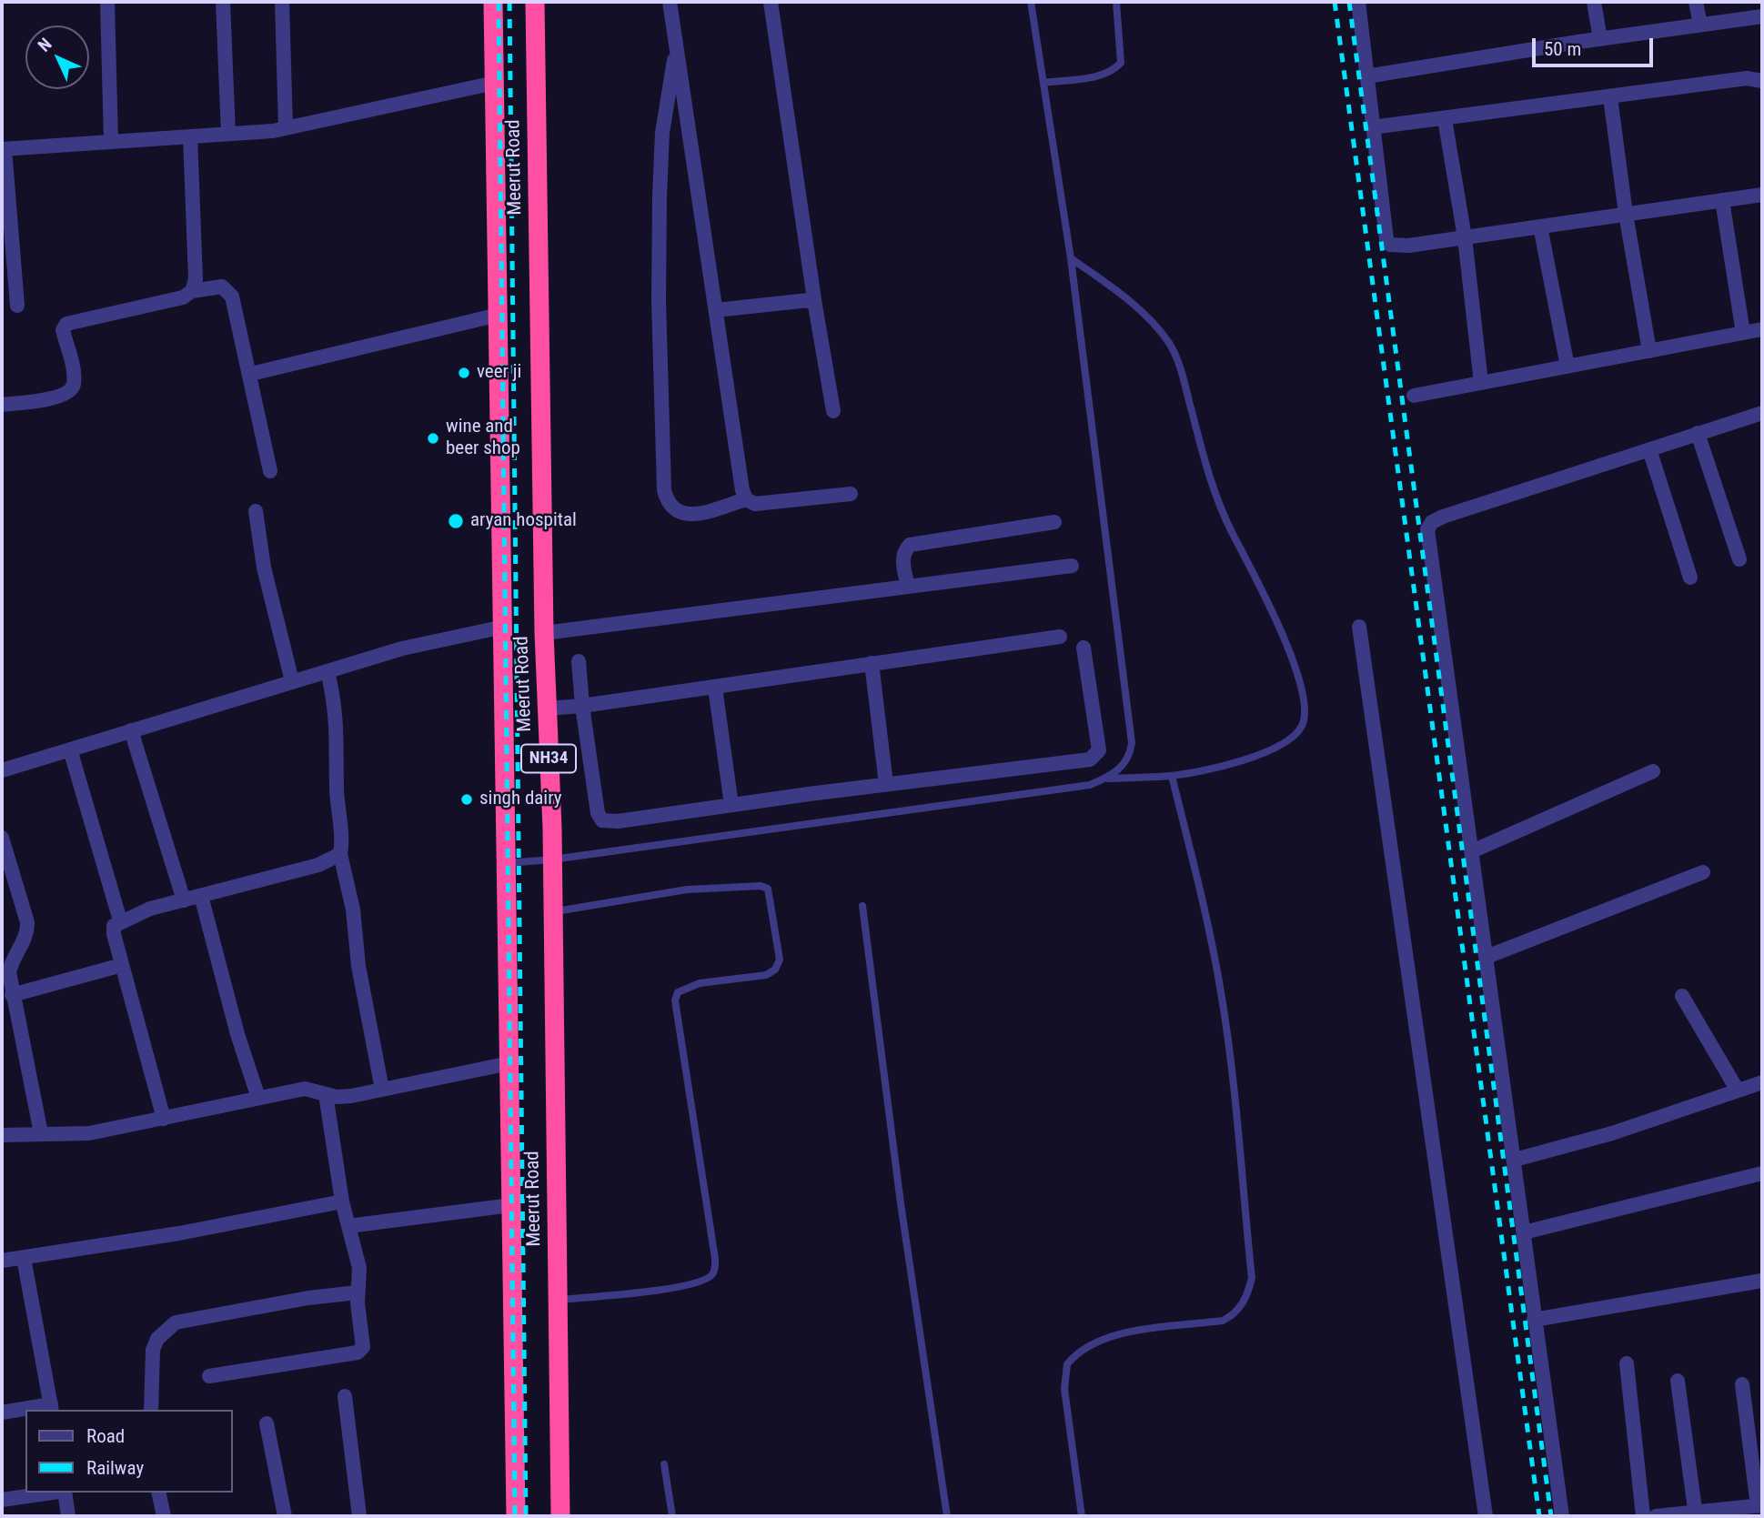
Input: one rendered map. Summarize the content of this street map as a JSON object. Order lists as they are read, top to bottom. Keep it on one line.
{"streets":{"highway":["Meerut Road","NH34"]},"places":["veer ji","wine and beer shop","aryan hospital","singh dairy"],"legend":["Road","Railway"],"scale_bar":"50 m","north":"top left"}
